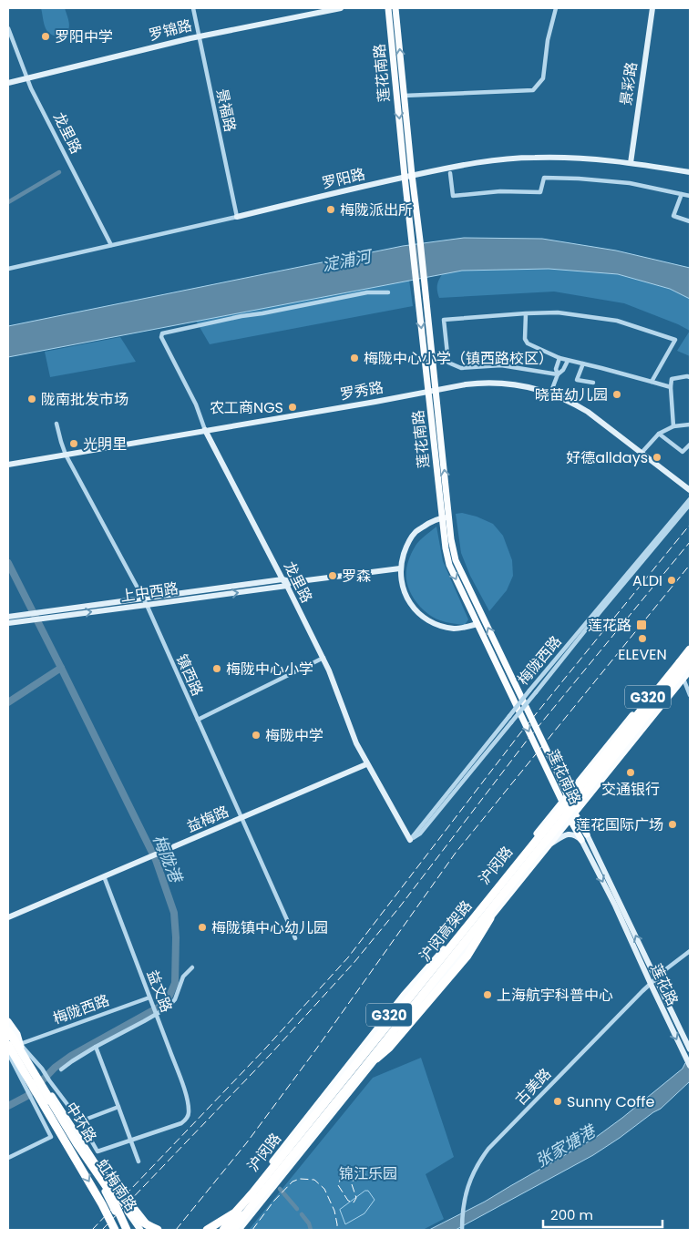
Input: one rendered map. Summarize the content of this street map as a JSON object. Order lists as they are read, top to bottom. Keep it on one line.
{"streets":{"highway":["沪闵高架路","中环路"],"main road":["莲花南路","G320","沪闵路","虹梅南路"],"street":["罗锦路","景彩路","景福路","龙里路","罗阳路","罗秀路","上中西路","梅陇西路","镇西路","益梅路","莲花路","益文路","古美路"]},"crossings":[["罗锦路","景福路"],["罗锦路","龙里路"],["莲花南路","罗阳路"],["莲花南路","罗秀路"],["莲花南路","沪闵路"],["莲花南路","莲花路"],["景彩路","罗阳路"],["景福路","罗阳路"],["龙里路","罗阳路"],["龙里路","罗秀路"],["龙里路","上中西路"],["龙里路","梅陇西路"],["龙里路","益梅路"],["罗秀路","镇西路"],["上中西路","镇西路"],["梅陇西路","益文路"],["梅陇西路","虹梅南路"],["镇西路","益梅路"],["益梅路","益文路"],["沪闵路","沪闵高架路"],["莲花路","古美路"],["中环路","虹梅南路"]],"water":["淀浦河","梅陇港","张家塘港"],"parks":["锦江乐园"],"places":{"other":["罗阳中学","梅陇派出所","梅陇中心小学（镇西路校区）","晓苗幼儿园","陇南批发市场","农工商NGS","光明里","好德alldays","罗森","ALDI","ELEVEN","梅陇中心小学","梅陇中学","交通银行","莲花国际广场","梅陇镇中心幼儿园","上海航宇科普中心","Sunny Coffe"],"transit":["莲花路"]},"scale_bar":"200 m"}
